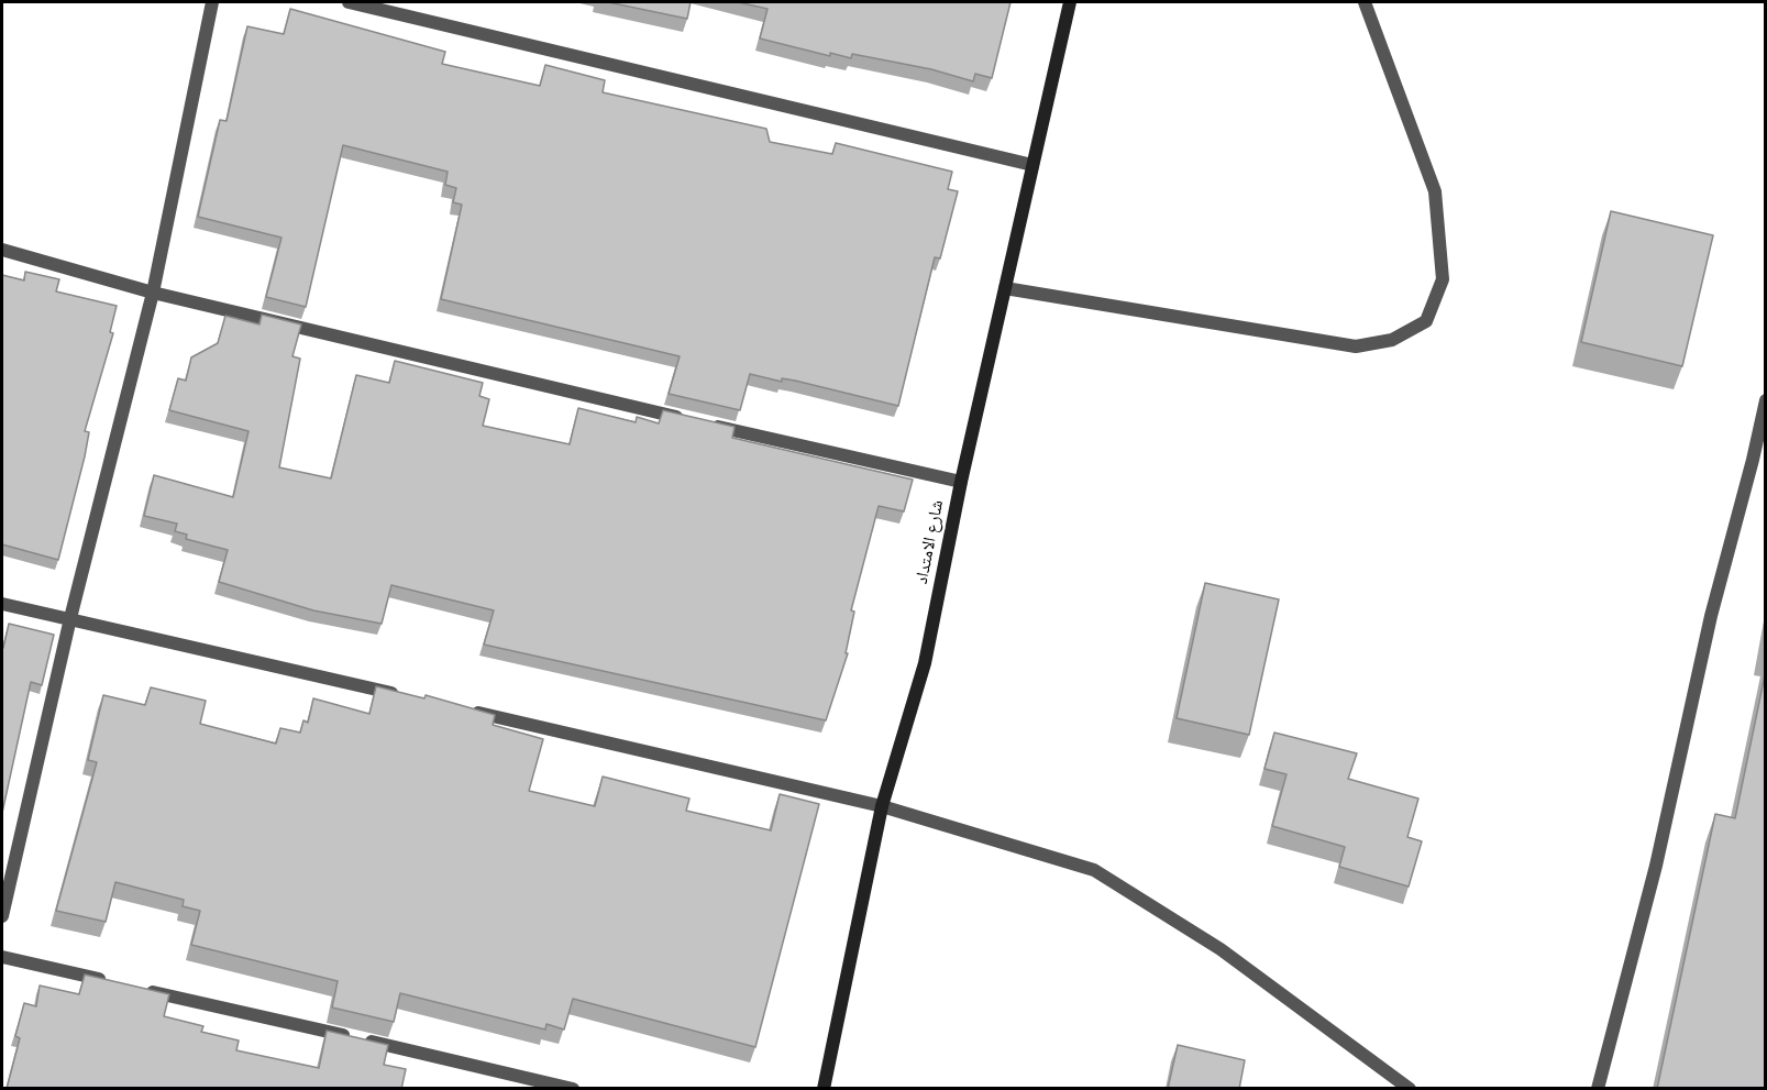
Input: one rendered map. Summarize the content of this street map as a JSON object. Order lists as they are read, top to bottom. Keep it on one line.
{"streets":{"street":["شارع الامتداد"]}}
